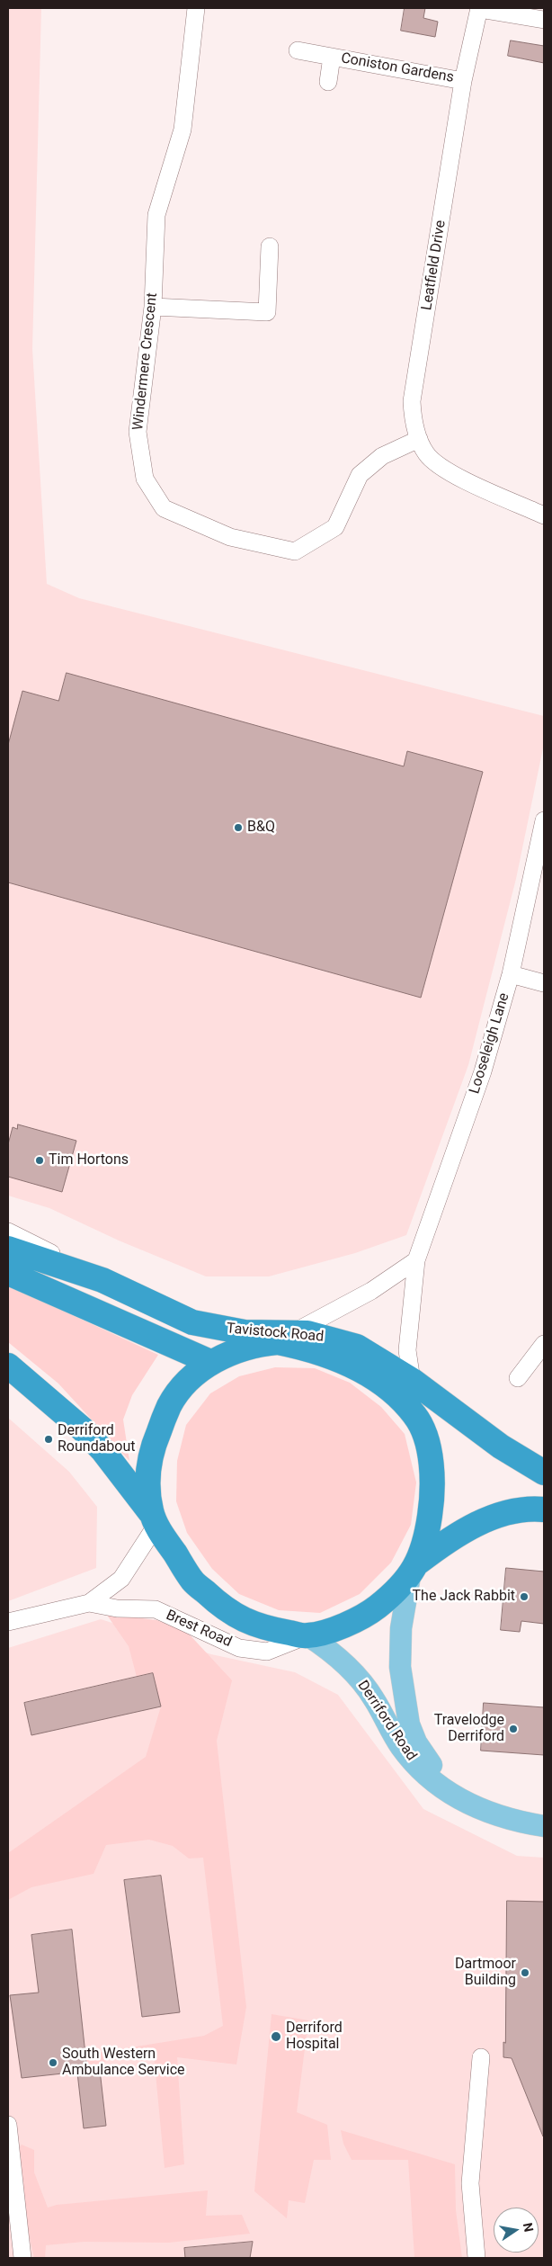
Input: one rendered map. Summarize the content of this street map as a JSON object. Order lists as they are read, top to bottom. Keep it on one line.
{"streets":{"highway":["Tavistock Road"],"main road":["Derriford Road"],"street":["Coniston Gardens","Leatfield Drive","Windermere Crescent","Looseleigh Lane","Brest Road"]},"crossings":[["Coniston Gardens","Leatfield Drive"],["Leatfield Drive","Windermere Crescent"],["Looseleigh Lane","Tavistock Road"],["Brest Road","Derriford Road"]],"places":["B&Q","Tim Hortons","Derriford Roundabout","The Jack Rabbit","Travelodge Derriford","Dartmoor Building","Derriford Hospital","South Western Ambulance Service"],"north":"right"}
